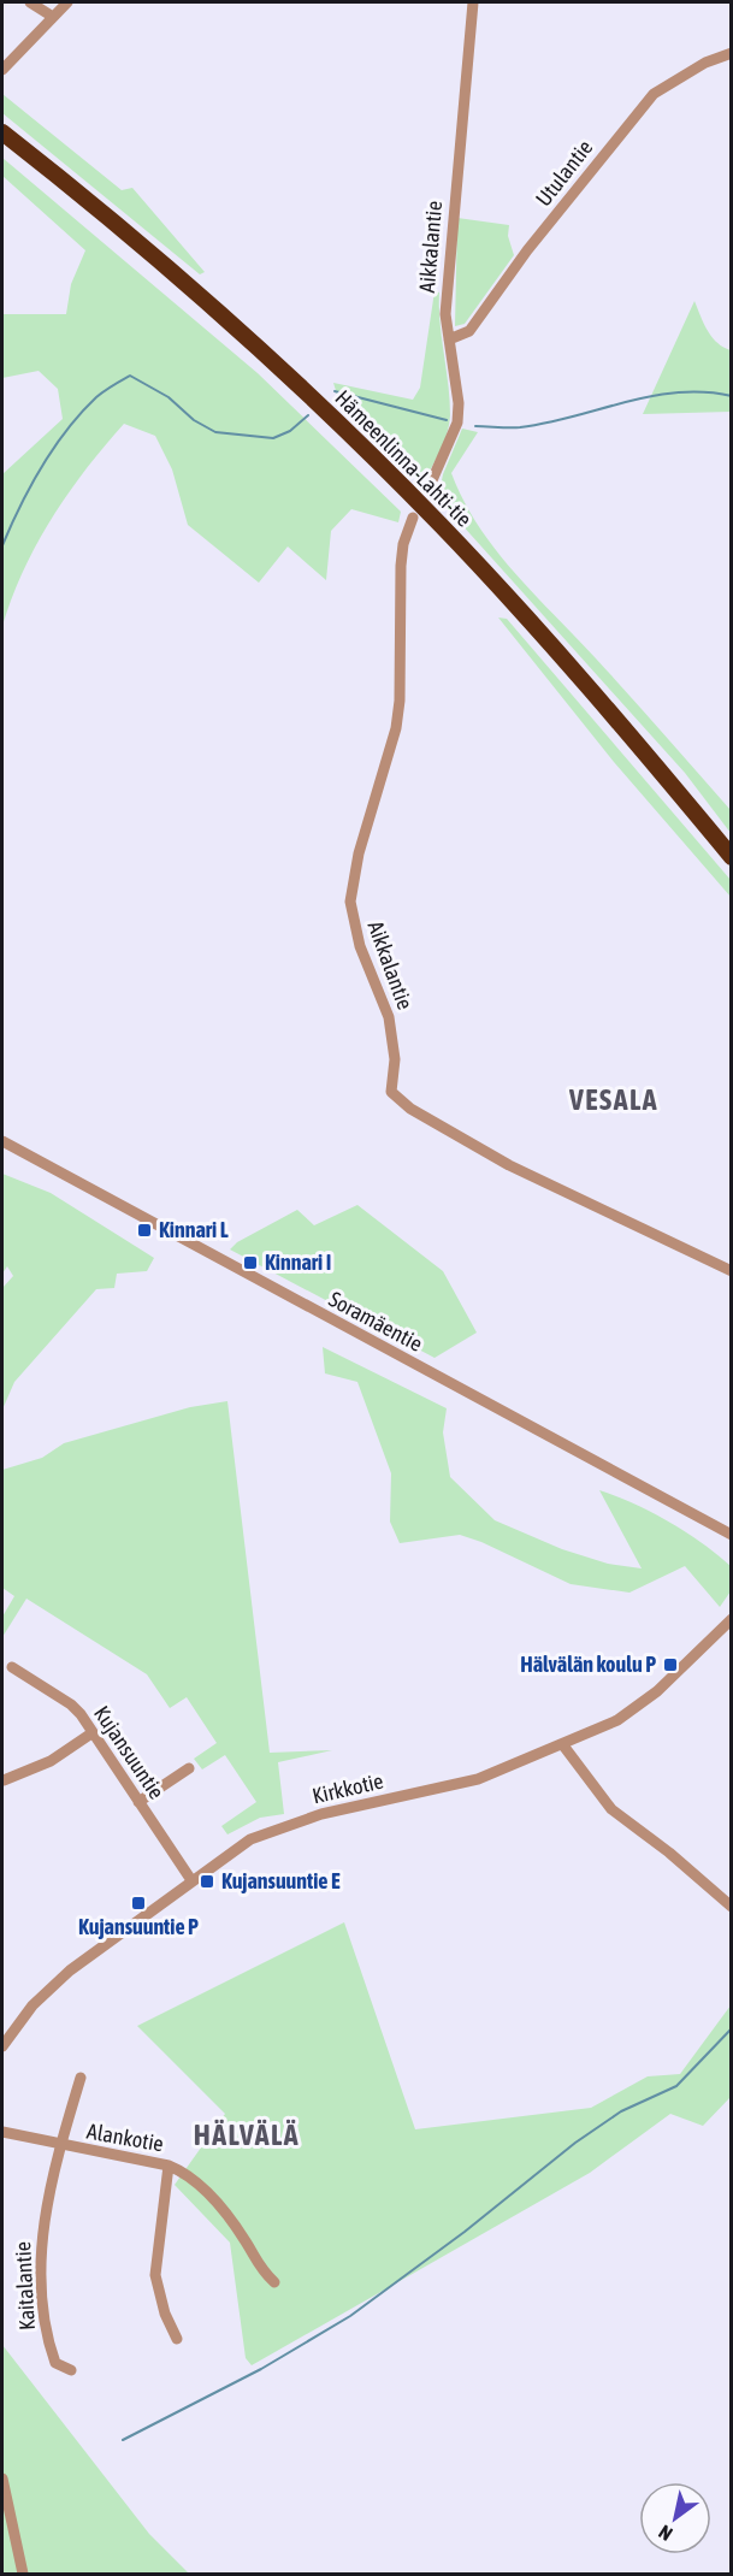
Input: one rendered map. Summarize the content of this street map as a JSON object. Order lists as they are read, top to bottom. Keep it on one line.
{"streets":{"highway":["Hämeenlinna-Lahti-tie"],"street":["Utulantie","Aikkalantie","Soramäentie","Kujansuuntie","Kirkkotie","Alankotie","Kaitalantie"]},"crossings":[["Utulantie","Aikkalantie"],["Kujansuuntie","Kirkkotie"],["Alankotie","Kaitalantie"]],"districts":["VESALA","HÄLVÄLÄ"],"places":{"transit":["Kinnari L","Kinnari I","Hälvälän koulu P","Kujansuuntie E","Kujansuuntie P"]},"north":"bottom left"}
